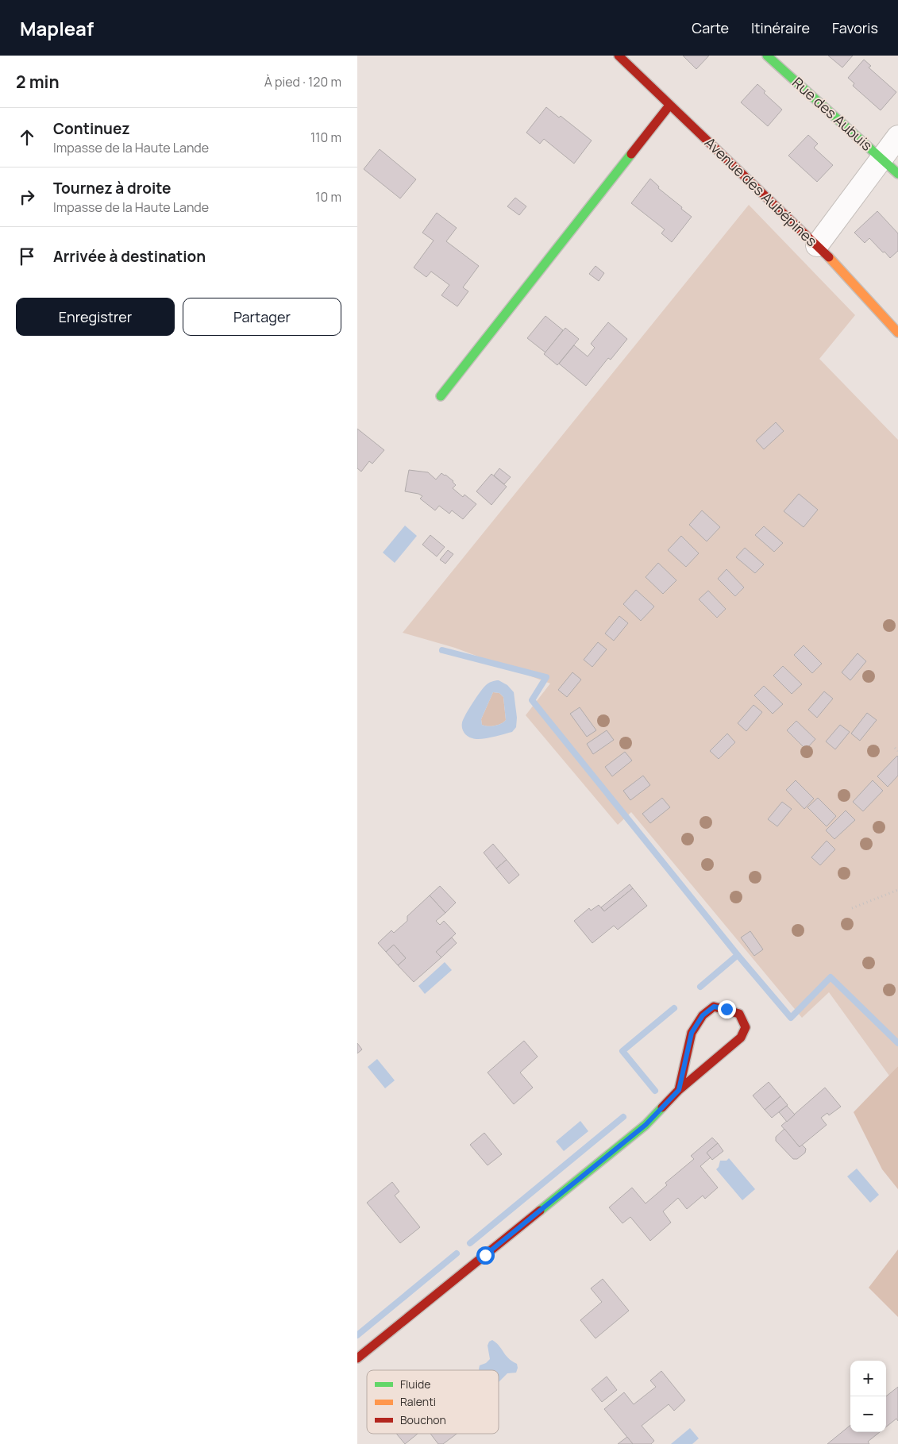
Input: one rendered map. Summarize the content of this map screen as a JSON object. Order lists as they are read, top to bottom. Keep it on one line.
{"streets":{"street":["Rue des Aubuis","Avenue des Aubépines"]},"legend":["Fluide","Ralenti","Bouchon"],"page":{"header":"Mapleaf","nav":["Carte","Itinéraire","Favoris"],"heading":["2 min","À pied · 120 m"],"list":[["Continuez","Impasse de la Haute Lande","110 m"],["Tournez à droite","Impasse de la Haute Lande","10 m"],"Arrivée à destination"],"buttons":["Enregistrer","Partager"],"map_buttons":["+","−"]}}
